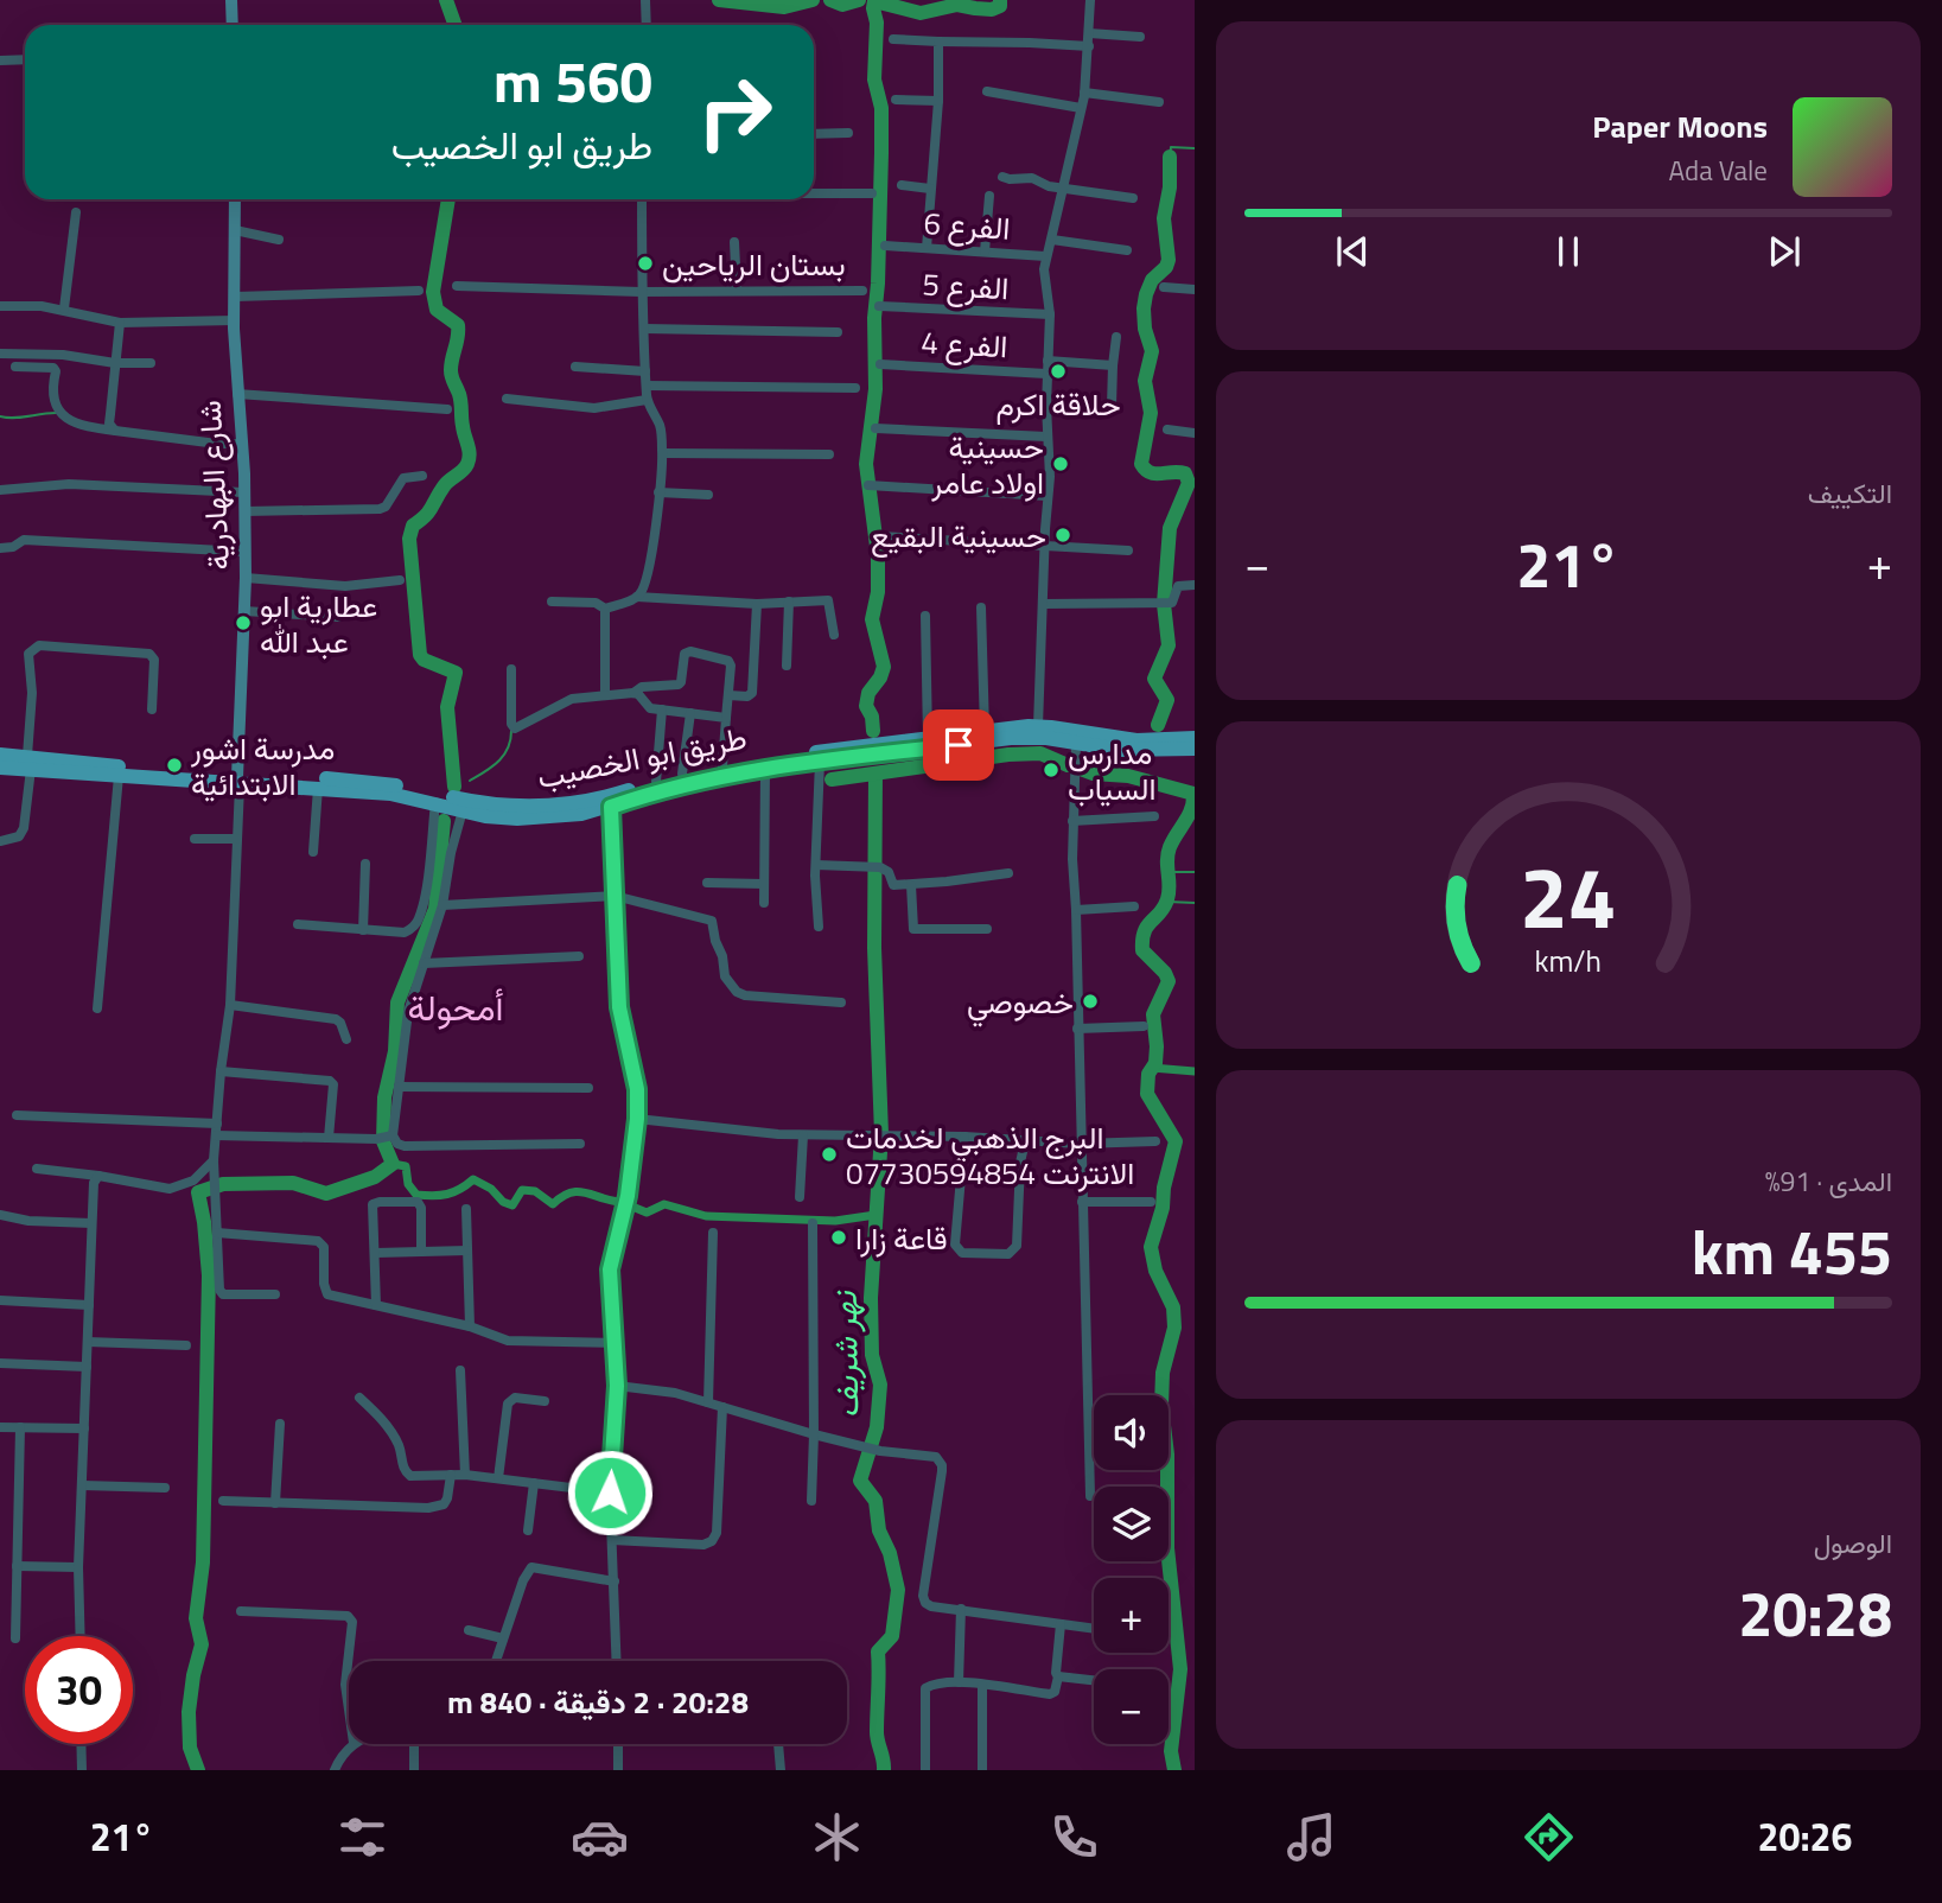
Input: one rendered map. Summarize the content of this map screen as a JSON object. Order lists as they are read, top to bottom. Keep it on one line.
{"streets":{"main road":["شارع البهادرية","طريق ابو الخصيب"],"street":["الفرع 6","الفرع 5","الفرع 4"]},"crossings":[["شارع البهادرية","طريق ابو الخصيب"]],"districts":["أمحولة"],"water":["نهر شريف"],"places":["بستان الرياحين","حلاقة اكرم","حسينية اولاد عامر","حسينية البقيع","عطارية ابو عبد الله","مدرسة اشور الابتدائية","مدارس السياب","خصوصي","البرج الذهبي لخدمات الانترنت 07730594854","قاعة زارا"],"page":{"turn":["560 m","طريق ابو الخصيب"],"song":["Paper Moons","Ada Vale"],"tile":["التكييف",["المدى · 91%","455 km"],["الوصول","20:28"]],"heat":["−","21°","+"],"map_buttons":["+","−"],"limit":"30","trip":"20:28 · 2 دقيقة · 840 m","tabs":["20:26","21°"],"gauge":["24","km/h"]}}
